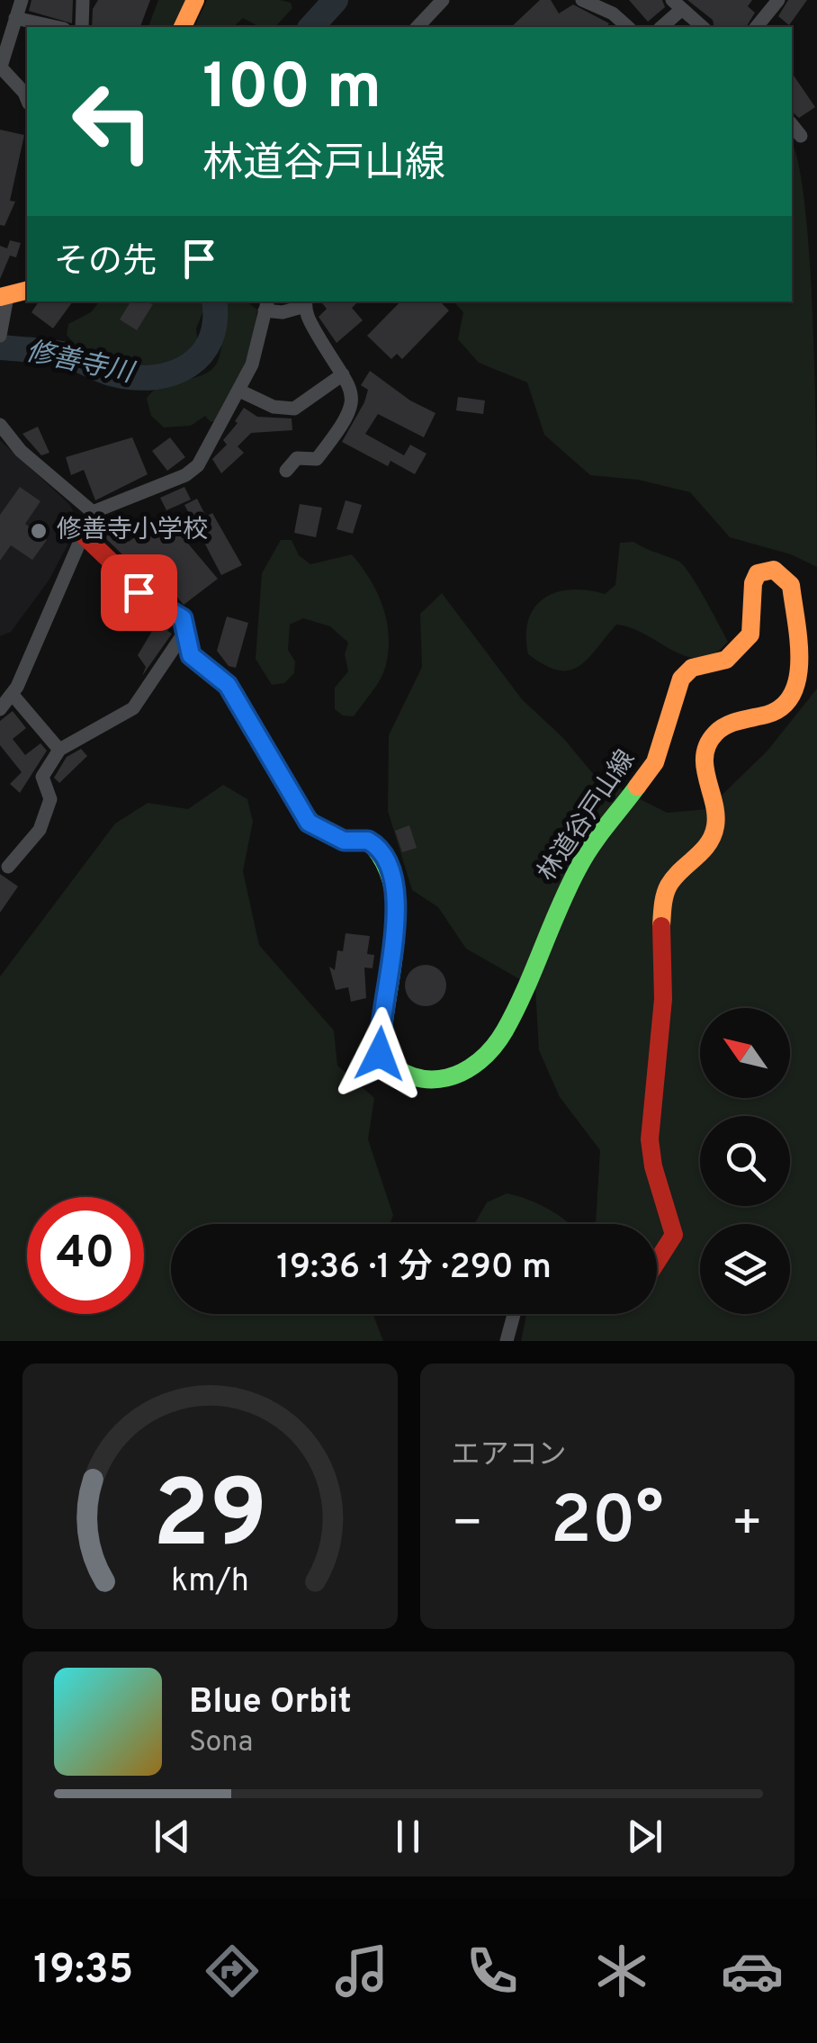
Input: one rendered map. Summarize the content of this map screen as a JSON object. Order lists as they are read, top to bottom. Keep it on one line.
{"streets":{"street":["林道谷戸山線"]},"water":["修善寺川"],"places":["修善寺小学校"],"north":"top left","page":{"turn":["100 m","林道谷戸山線"],"then":"その先","limit":"40","trip":"19:36 · 1 分 · 290 m","tile":"エアコン","heat":["−","20°","+"],"song":["Blue Orbit","Sona"],"tabs":"19:35","gauge":["29","km/h"]}}
